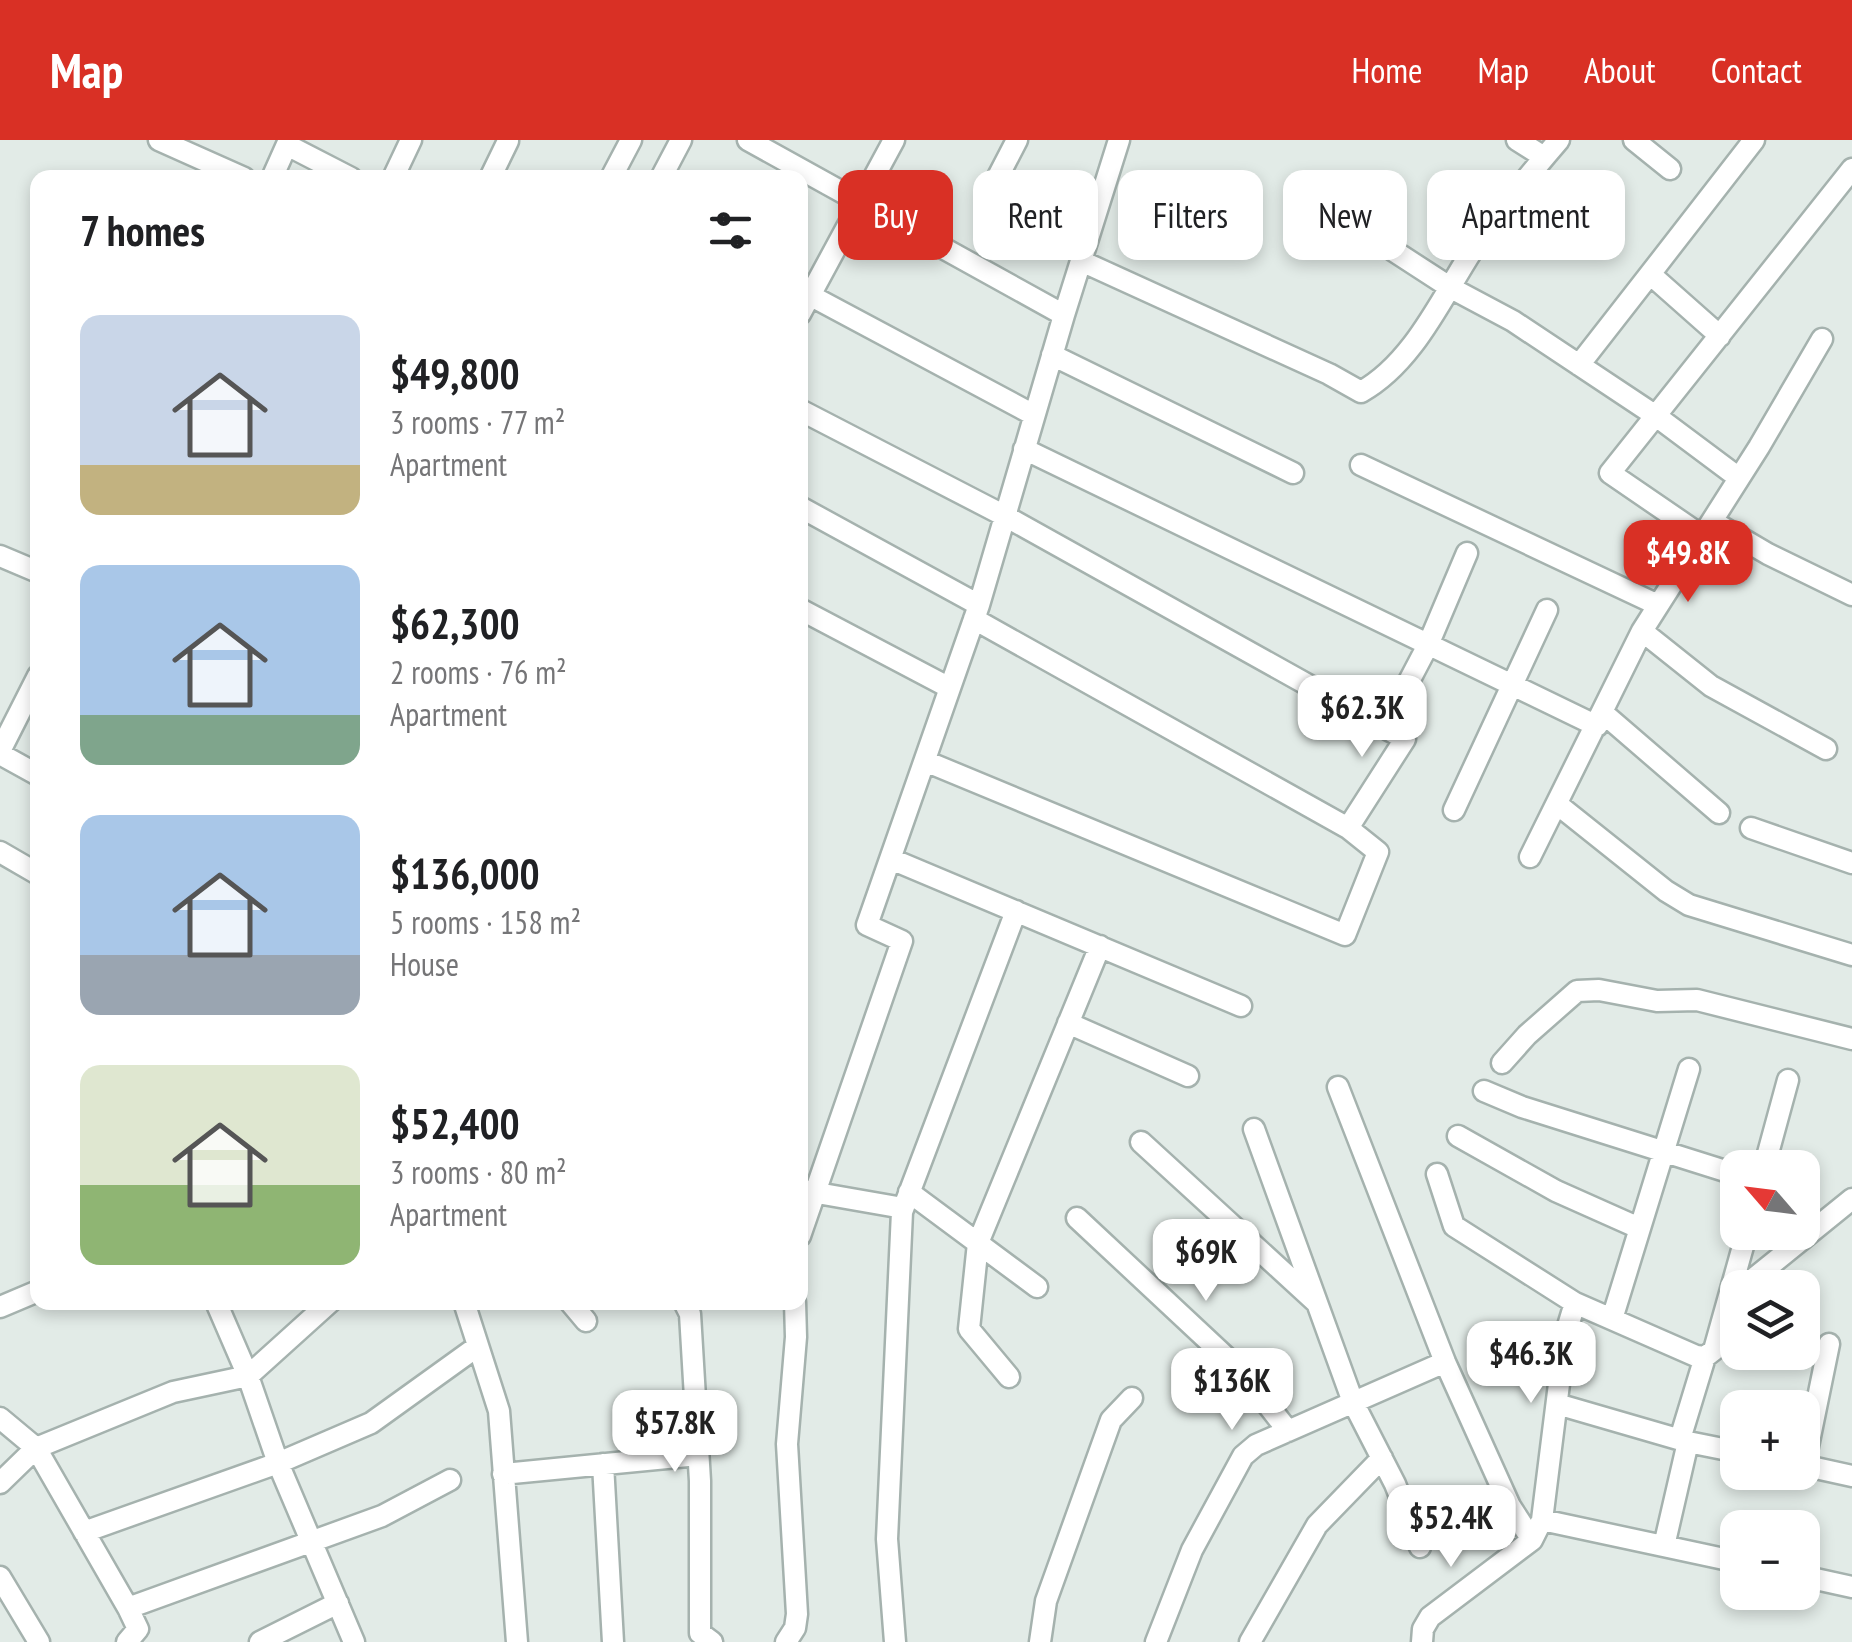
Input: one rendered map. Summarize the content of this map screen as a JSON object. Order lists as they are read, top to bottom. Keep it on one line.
{"north":"top left","page":{"header":"Map","nav":["Home","Map","About","Contact"],"chip":["Buy","Rent","Filters","New","Apartment"],"heading":"7 homes","list":[{"name":"$49,800","note":"3 rooms · 77 m² · Apartment"},{"name":"$62,300","note":"2 rooms · 76 m² · Apartment"},{"name":"$136,000","note":"5 rooms · 158 m² · House"},{"name":"$52,400","note":"3 rooms · 80 m² · Apartment"}],"price":["$49.8K","$62.3K","$69K","$46.3K","$136K","$57.8K","$52.4K"],"map_buttons":["+","−"]}}
